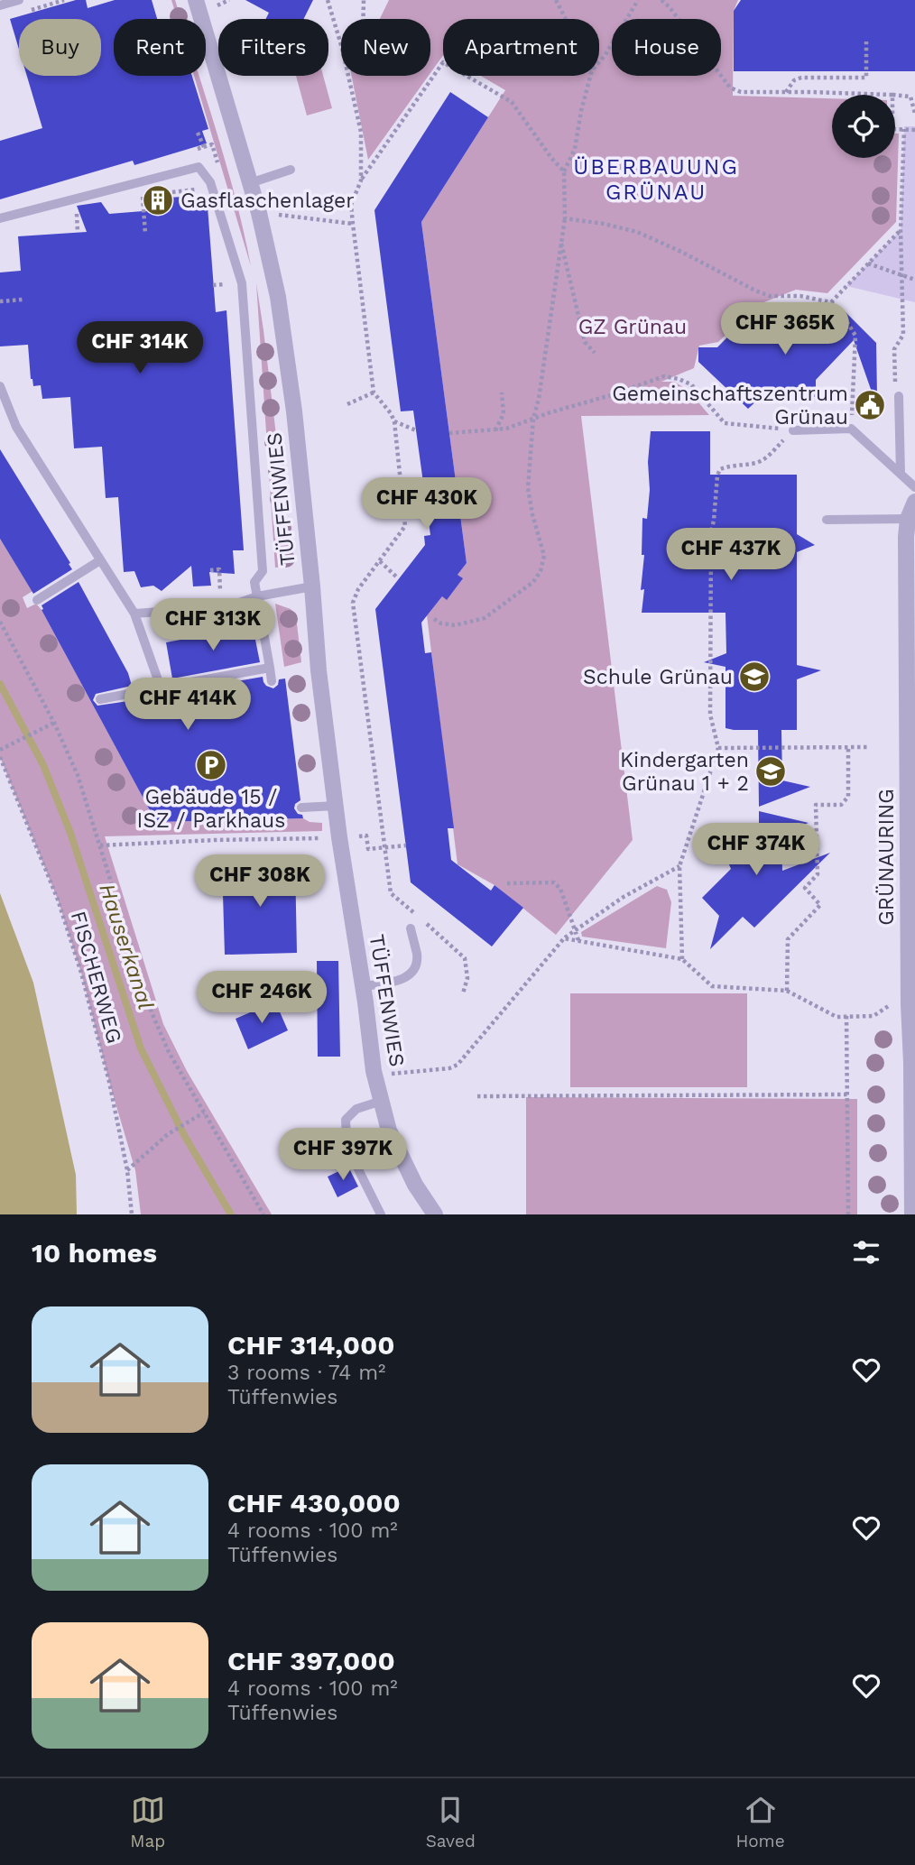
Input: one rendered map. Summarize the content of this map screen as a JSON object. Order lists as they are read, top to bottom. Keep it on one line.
{"streets":{"street":["TÜFFENWIES","GRÜNAURING"],"path":["FISCHERWEG"]},"districts":["ÜBERBAUUNG GRÜNAU"],"water":["Hauserkanal"],"parks":["GZ Grünau"],"places":{"building":["Gasflaschenlager"],"public building":["Gemeinschaftszentrum Grünau"],"school or university":["Schule Grünau","Kindergarten Grünau 1 + 2"],"parking":["Gebäude 15 / ISZ / Parkhaus"]},"page":{"chip":["Buy","Rent","Filters","New","Apartment","House"],"price":["CHF 365K","CHF 314K","CHF 430K","CHF 437K","CHF 313K","CHF 414K","CHF 374K","CHF 308K","CHF 246K","CHF 397K"],"heading":"10 homes","list":[{"name":"CHF 314,000","note":"3 rooms · 74 m² · Tüffenwies"},{"name":"CHF 430,000","note":"4 rooms · 100 m² · Tüffenwies"},{"name":"CHF 397,000","note":"4 rooms · 100 m² · Tüffenwies"}],"tabs":["Map","Saved","Home"]}}
